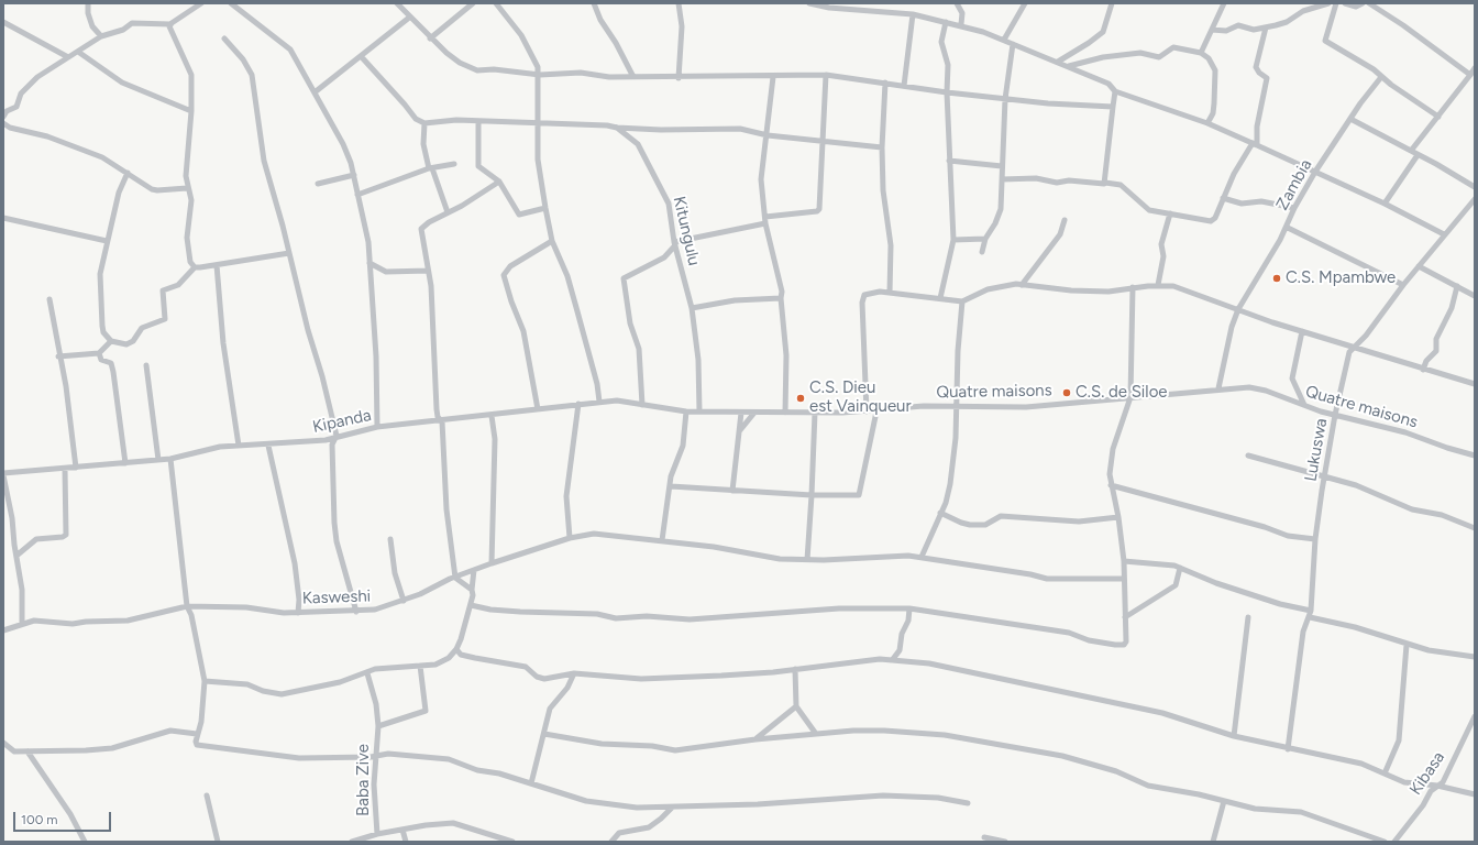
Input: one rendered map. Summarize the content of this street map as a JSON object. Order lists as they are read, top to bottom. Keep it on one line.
{"streets":{"street":["Zambia","Kitungulu","Quatre maisons","Kipanda","Lukuswa","Kasweshi","Kibasa","Baba Zive"]},"crossings":[["Zambia","Quatre maisons"],["Kitungulu","Quatre maisons"],["Quatre maisons","Kipanda"],["Quatre maisons","Lukuswa"]],"places":["C.S. Mpambwe","C.S. de Siloe","C.S. Dieu est Vainqueur"],"scale_bar":"100 m"}
